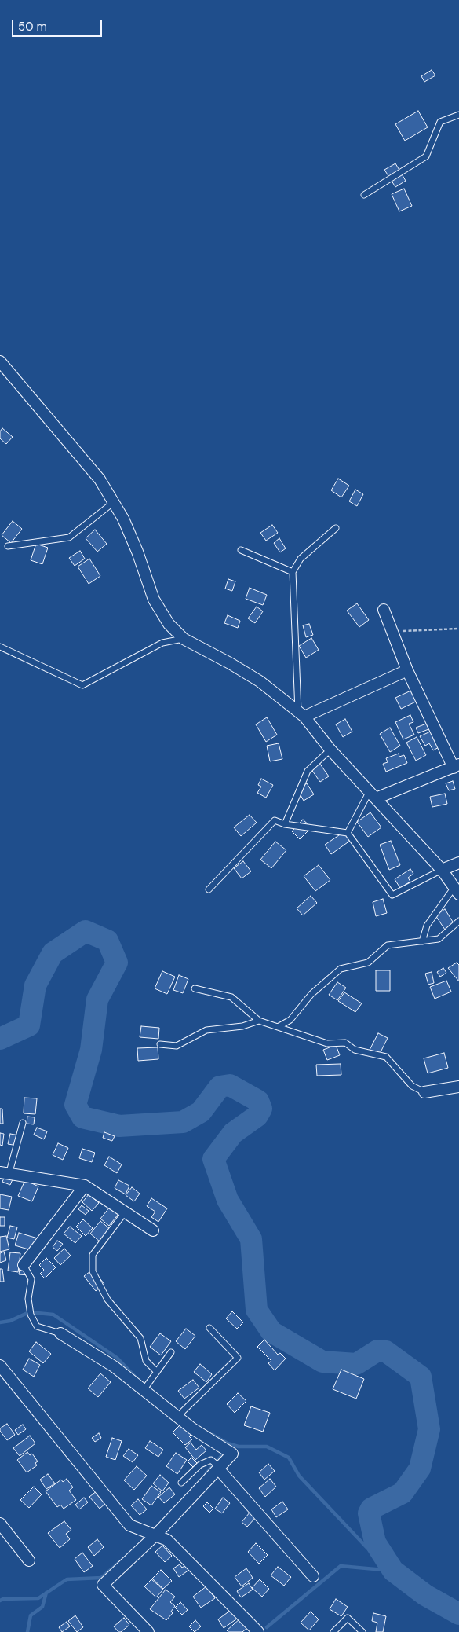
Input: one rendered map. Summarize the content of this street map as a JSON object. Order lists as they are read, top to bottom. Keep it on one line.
{"scale_bar":"50 m"}
